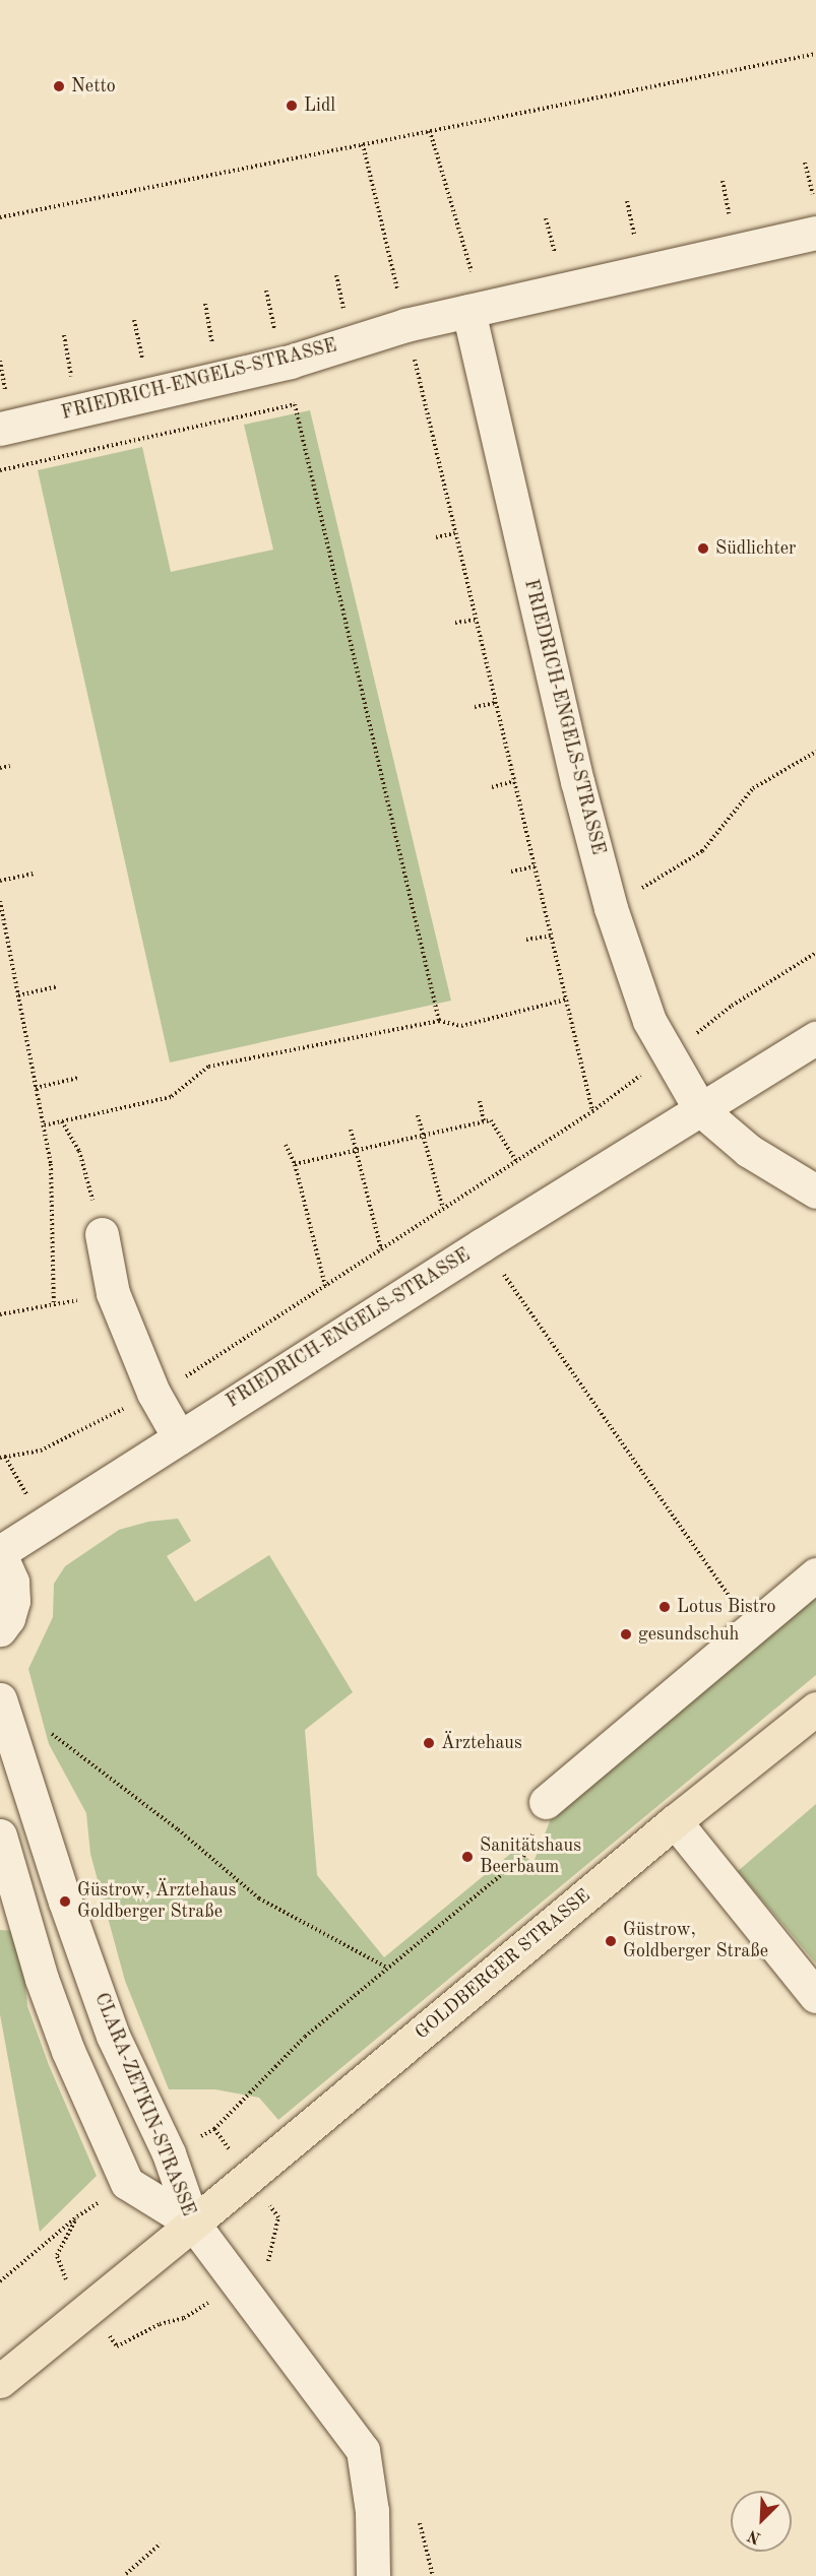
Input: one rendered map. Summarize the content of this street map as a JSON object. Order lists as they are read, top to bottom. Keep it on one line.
{"streets":{"main road":["GOLDBERGER STRASSE"],"street":["FRIEDRICH-ENGELS-STRASSE","CLARA-ZETKIN-STRASSE"]},"crossings":[["GOLDBERGER STRASSE","CLARA-ZETKIN-STRASSE"]],"places":["Netto","Lidl","Südlichter","Lotus Bistro","gesundschuh","Ärztehaus","Sanitätshaus Beerbaum","Güstrow, Ärztehaus Goldberger Straße","Güstrow, Goldberger Straße"],"north":"bottom left"}
